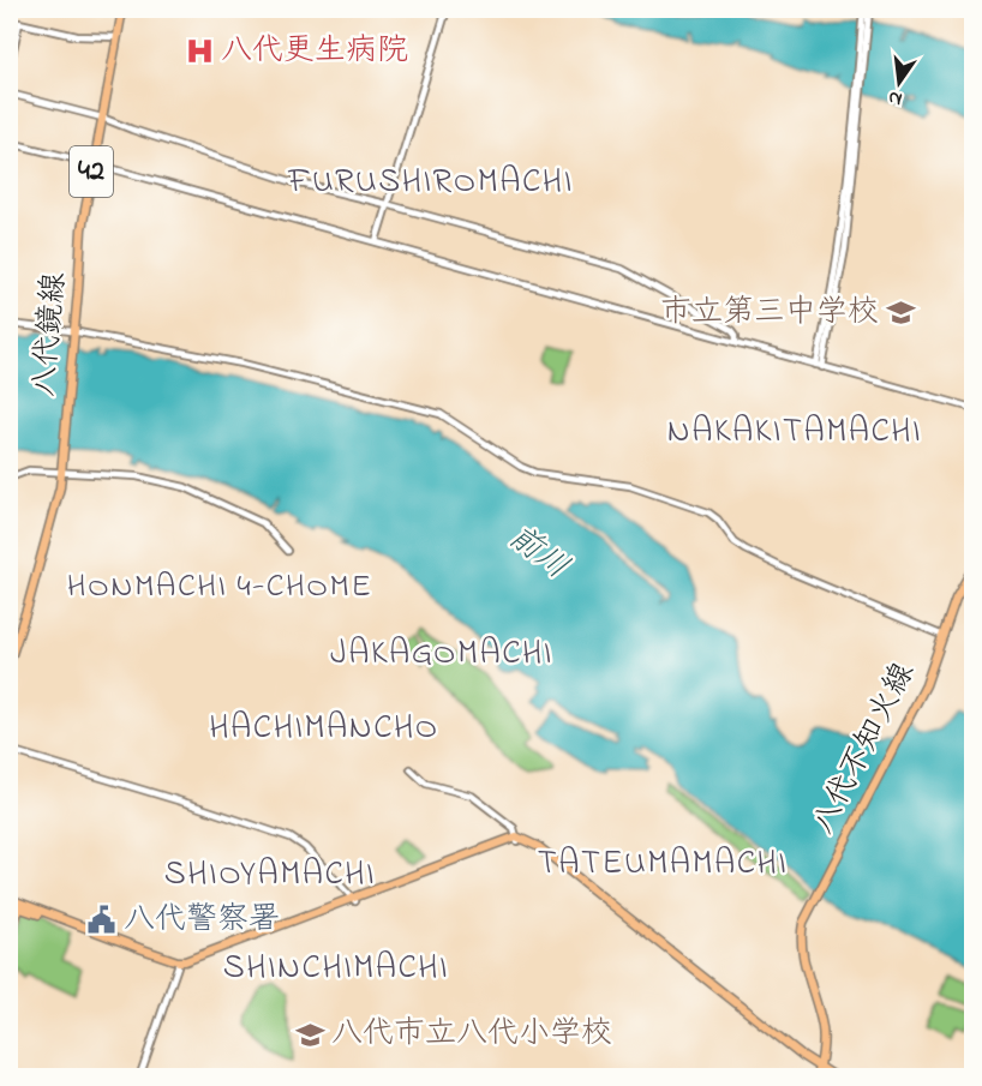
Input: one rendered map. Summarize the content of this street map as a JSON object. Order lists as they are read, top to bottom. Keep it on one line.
{"streets":{"main road":["42","八代鏡線","八代不知火線"]},"districts":["FURUSHIROMACHI","NAKAKITAMACHI","HONMACHI 4-CHOME","JAKAGOMACHI","HACHIMANCHO","TATEUMAMACHI","SHIOYAMACHI","SHINCHIMACHI"],"water":["前川"],"places":{"hospital":["八代更生病院"],"school or university":["市立第三中学校","八代市立八代小学校"],"public building":["八代警察署"]},"north":"bottom"}
